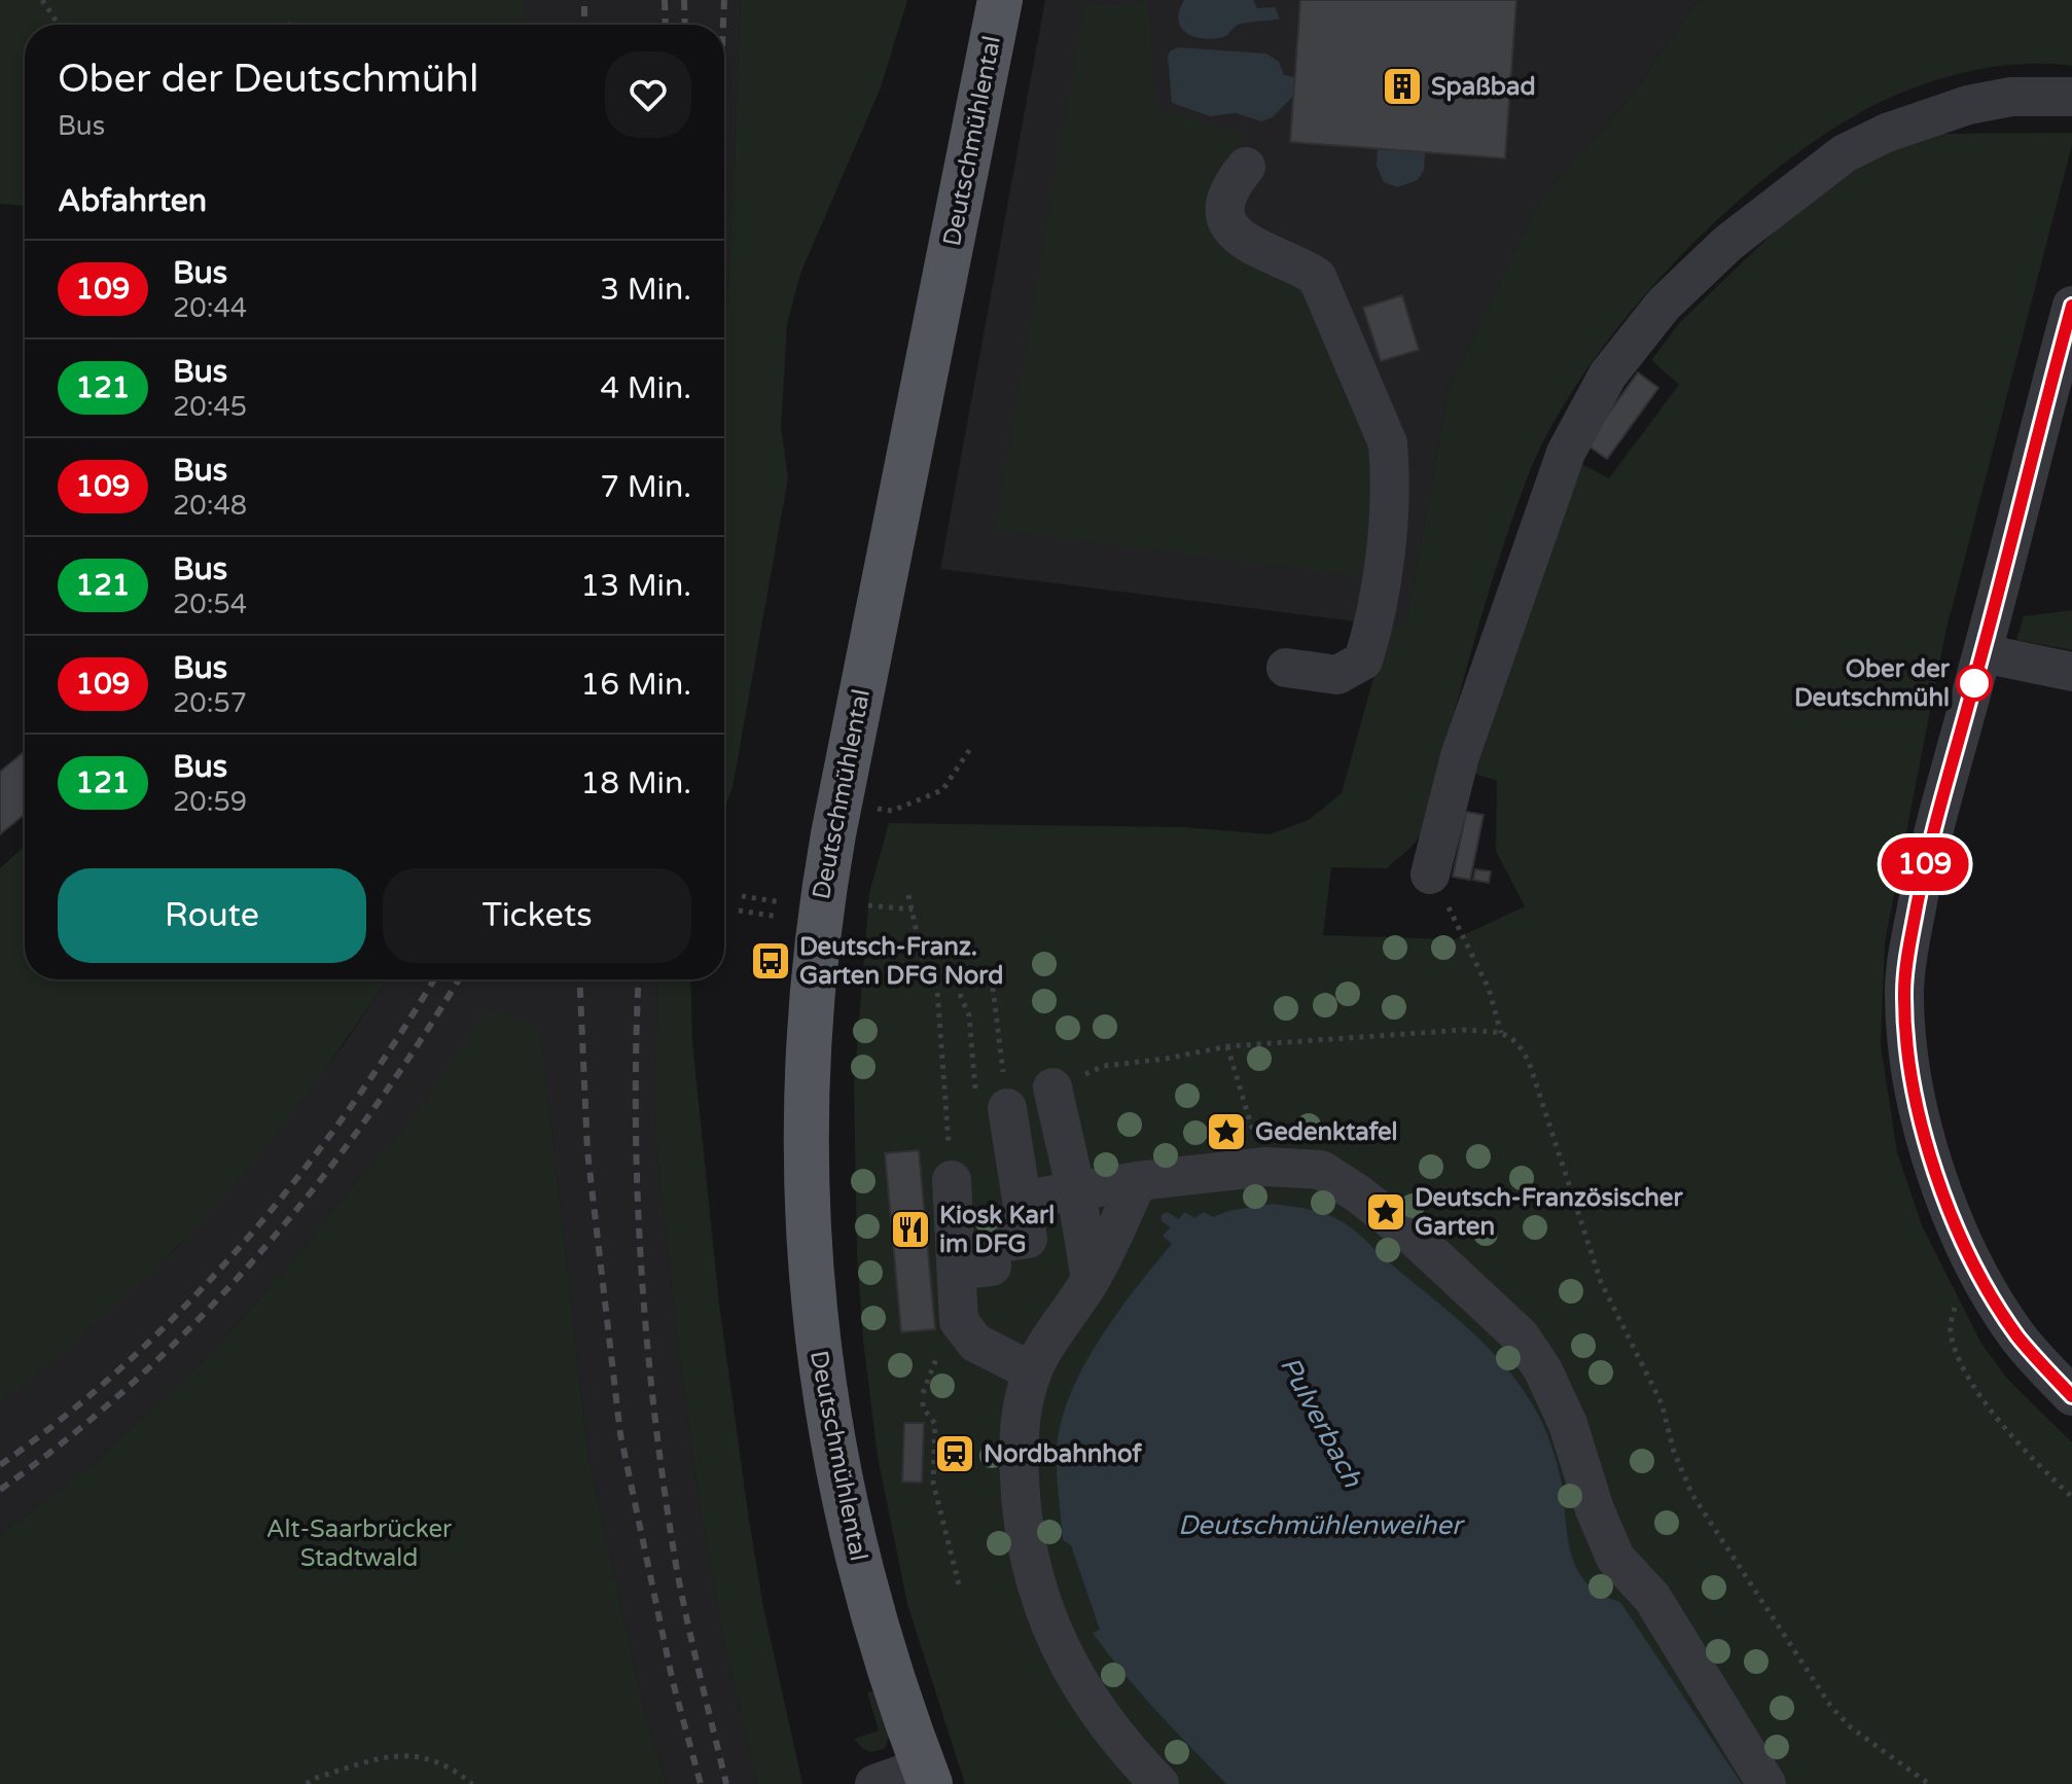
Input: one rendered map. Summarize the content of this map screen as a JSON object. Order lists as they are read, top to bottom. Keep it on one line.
{"streets":{"main road":["Deutschmühlental"]},"water":["Pulverbach","Deutschmühlenweiher"],"parks":["Alt-Saarbrücker Stadtwald"],"places":{"building":["Spaßbad"],"other":["Ober der Deutschmühl"],"bus stop":["Deutsch-Franz. Garten DFG Nord"],"place":["Gedenktafel","Deutsch-Französischer Garten"],"restaurant":["Kiosk Karl im DFG"],"station":["Nordbahnhof"]},"lines":["bus line 109"],"page":{"on_map":"109","heading":[["Ober der Deutschmühl","Bus"],"Abfahrten"],"list":[{"mark":"109","name":"Bus","note":"20:44","value":"3 Min."},{"mark":"121","name":"Bus","note":"20:45","value":"4 Min."},{"mark":"109","name":"Bus","note":"20:48","value":"7 Min."},{"mark":"121","name":"Bus","note":"20:54","value":"13 Min."},{"mark":"109","name":"Bus","note":"20:57","value":"16 Min."},{"mark":"121","name":"Bus","note":"20:59","value":"18 Min."}],"buttons":["Route","Tickets"]}}
